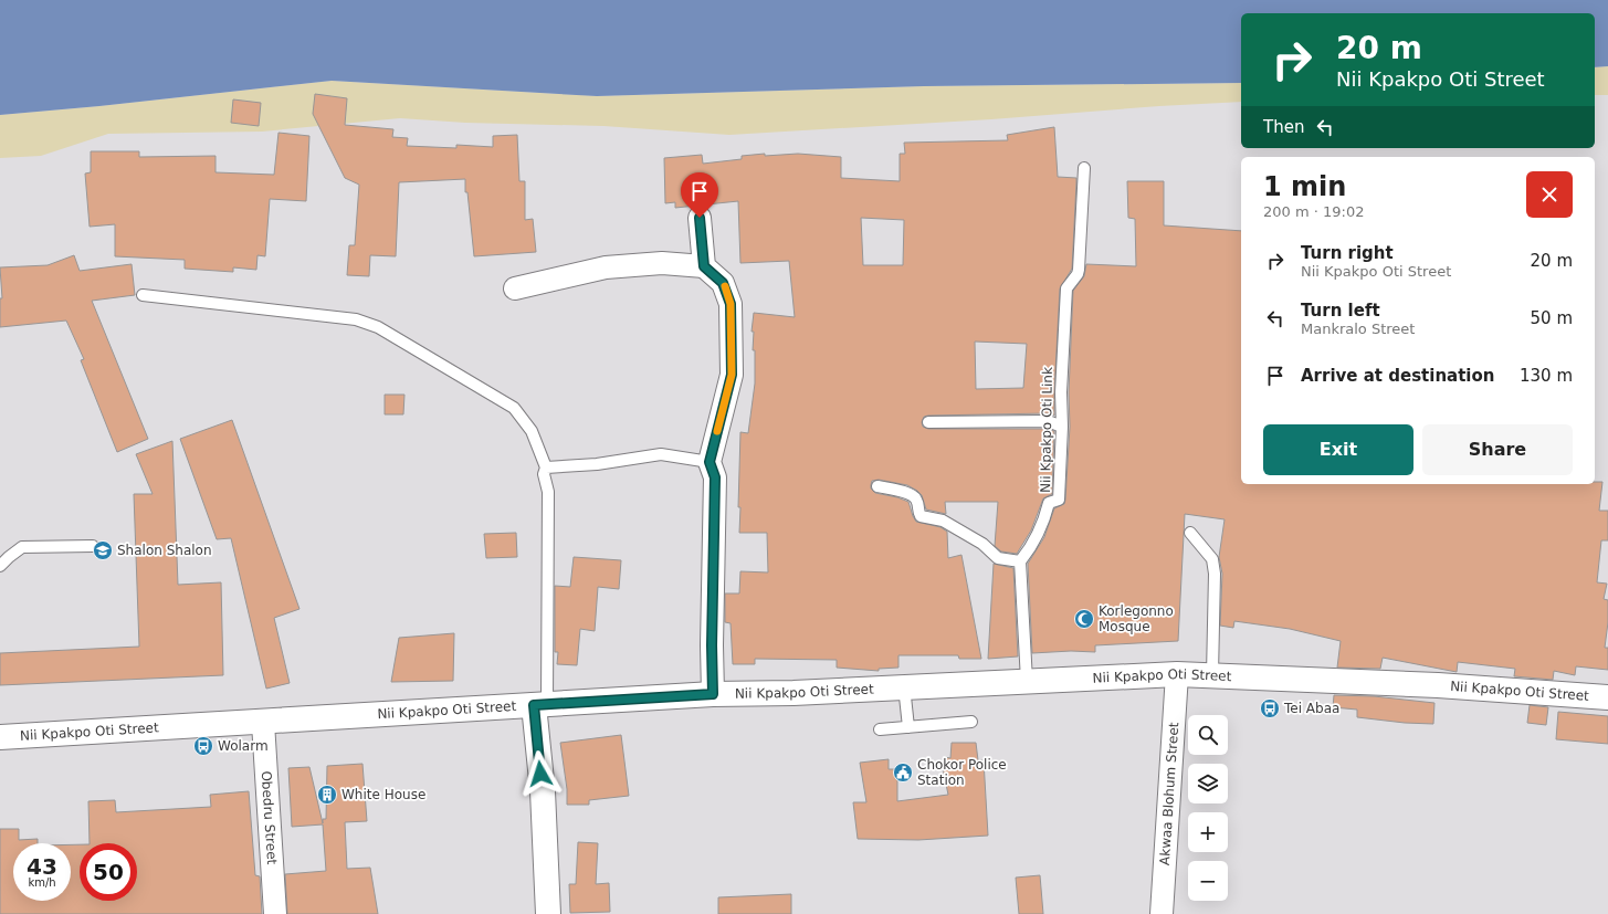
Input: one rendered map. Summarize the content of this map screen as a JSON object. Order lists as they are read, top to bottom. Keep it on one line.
{"streets":{"street":["Nii Kpakpo Oti Street","Akwaa Blohum Street","Obedru Street"],"lane":["Nii Kpakpo Oti Link"]},"crossings":[["Nii Kpakpo Oti Street","Akwaa Blohum Street"],["Nii Kpakpo Oti Street","Obedru Street"]],"places":{"school or university":["Shalon Shalon"],"mosque":["Korlegonno Mosque"],"bus stop":["Tei Abaa","Wolarm"],"public building":["Chokor Police Station"],"building":["White House"]},"page":{"turn":["20 m","Nii Kpakpo Oti Street"],"then":"Then","heading":["1 min","200 m · 19:02"],"list":[{"name":"Turn right","note":"Nii Kpakpo Oti Street","value":"20 m"},{"name":"Turn left","note":"Mankralo Street","value":"50 m"},{"name":"Arrive at destination","value":"130 m"}],"buttons":["Exit","Share"],"map_buttons":["+","−"],"speed":"43 km/h","limit":"50"}}
